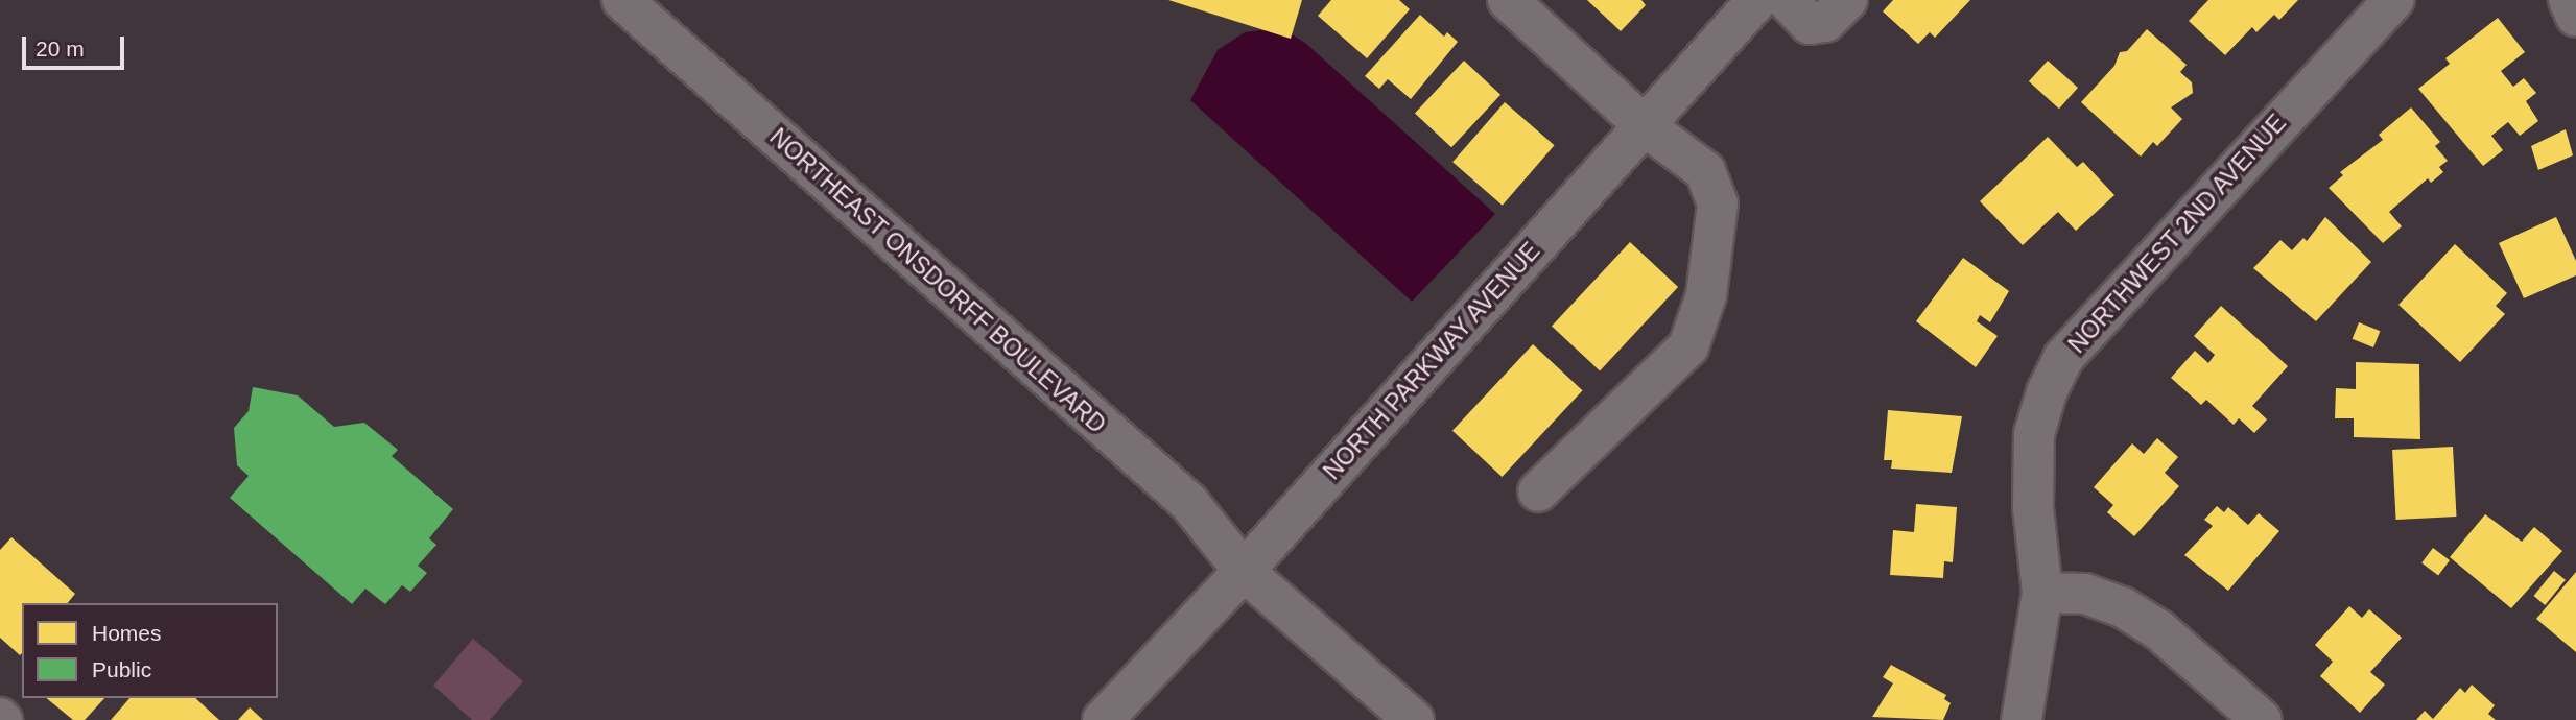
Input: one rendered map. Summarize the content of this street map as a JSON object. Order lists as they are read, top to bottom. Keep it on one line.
{"streets":{"street":["NORTHWEST 2ND AVENUE","NORTHEAST ONSDORFF BOULEVARD","NORTH PARKWAY AVENUE"]},"crossings":[["NORTHEAST ONSDORFF BOULEVARD","NORTH PARKWAY AVENUE"]],"legend":["Homes","Public"],"scale_bar":"20 m"}
